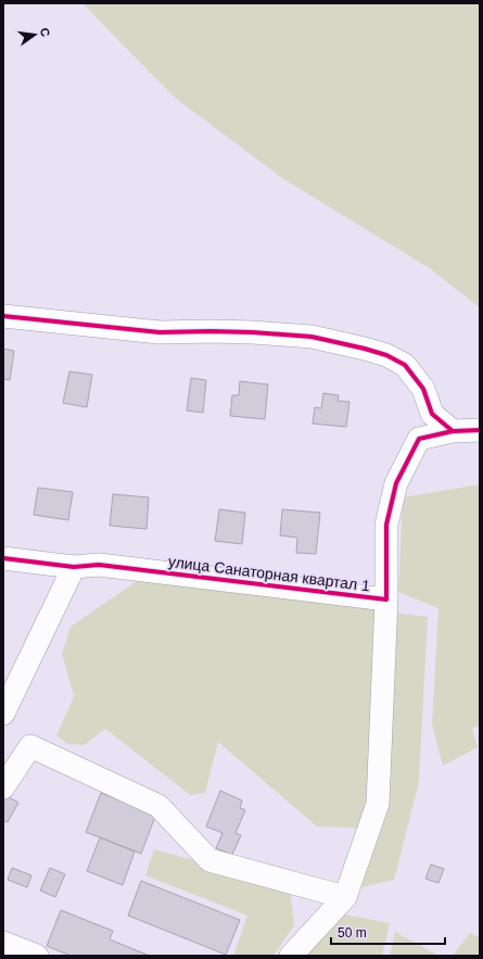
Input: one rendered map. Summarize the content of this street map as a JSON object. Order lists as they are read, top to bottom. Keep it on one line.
{"streets":{"street":["улица Санаторная квартал 1"]},"scale_bar":"50 m","north":"right"}
